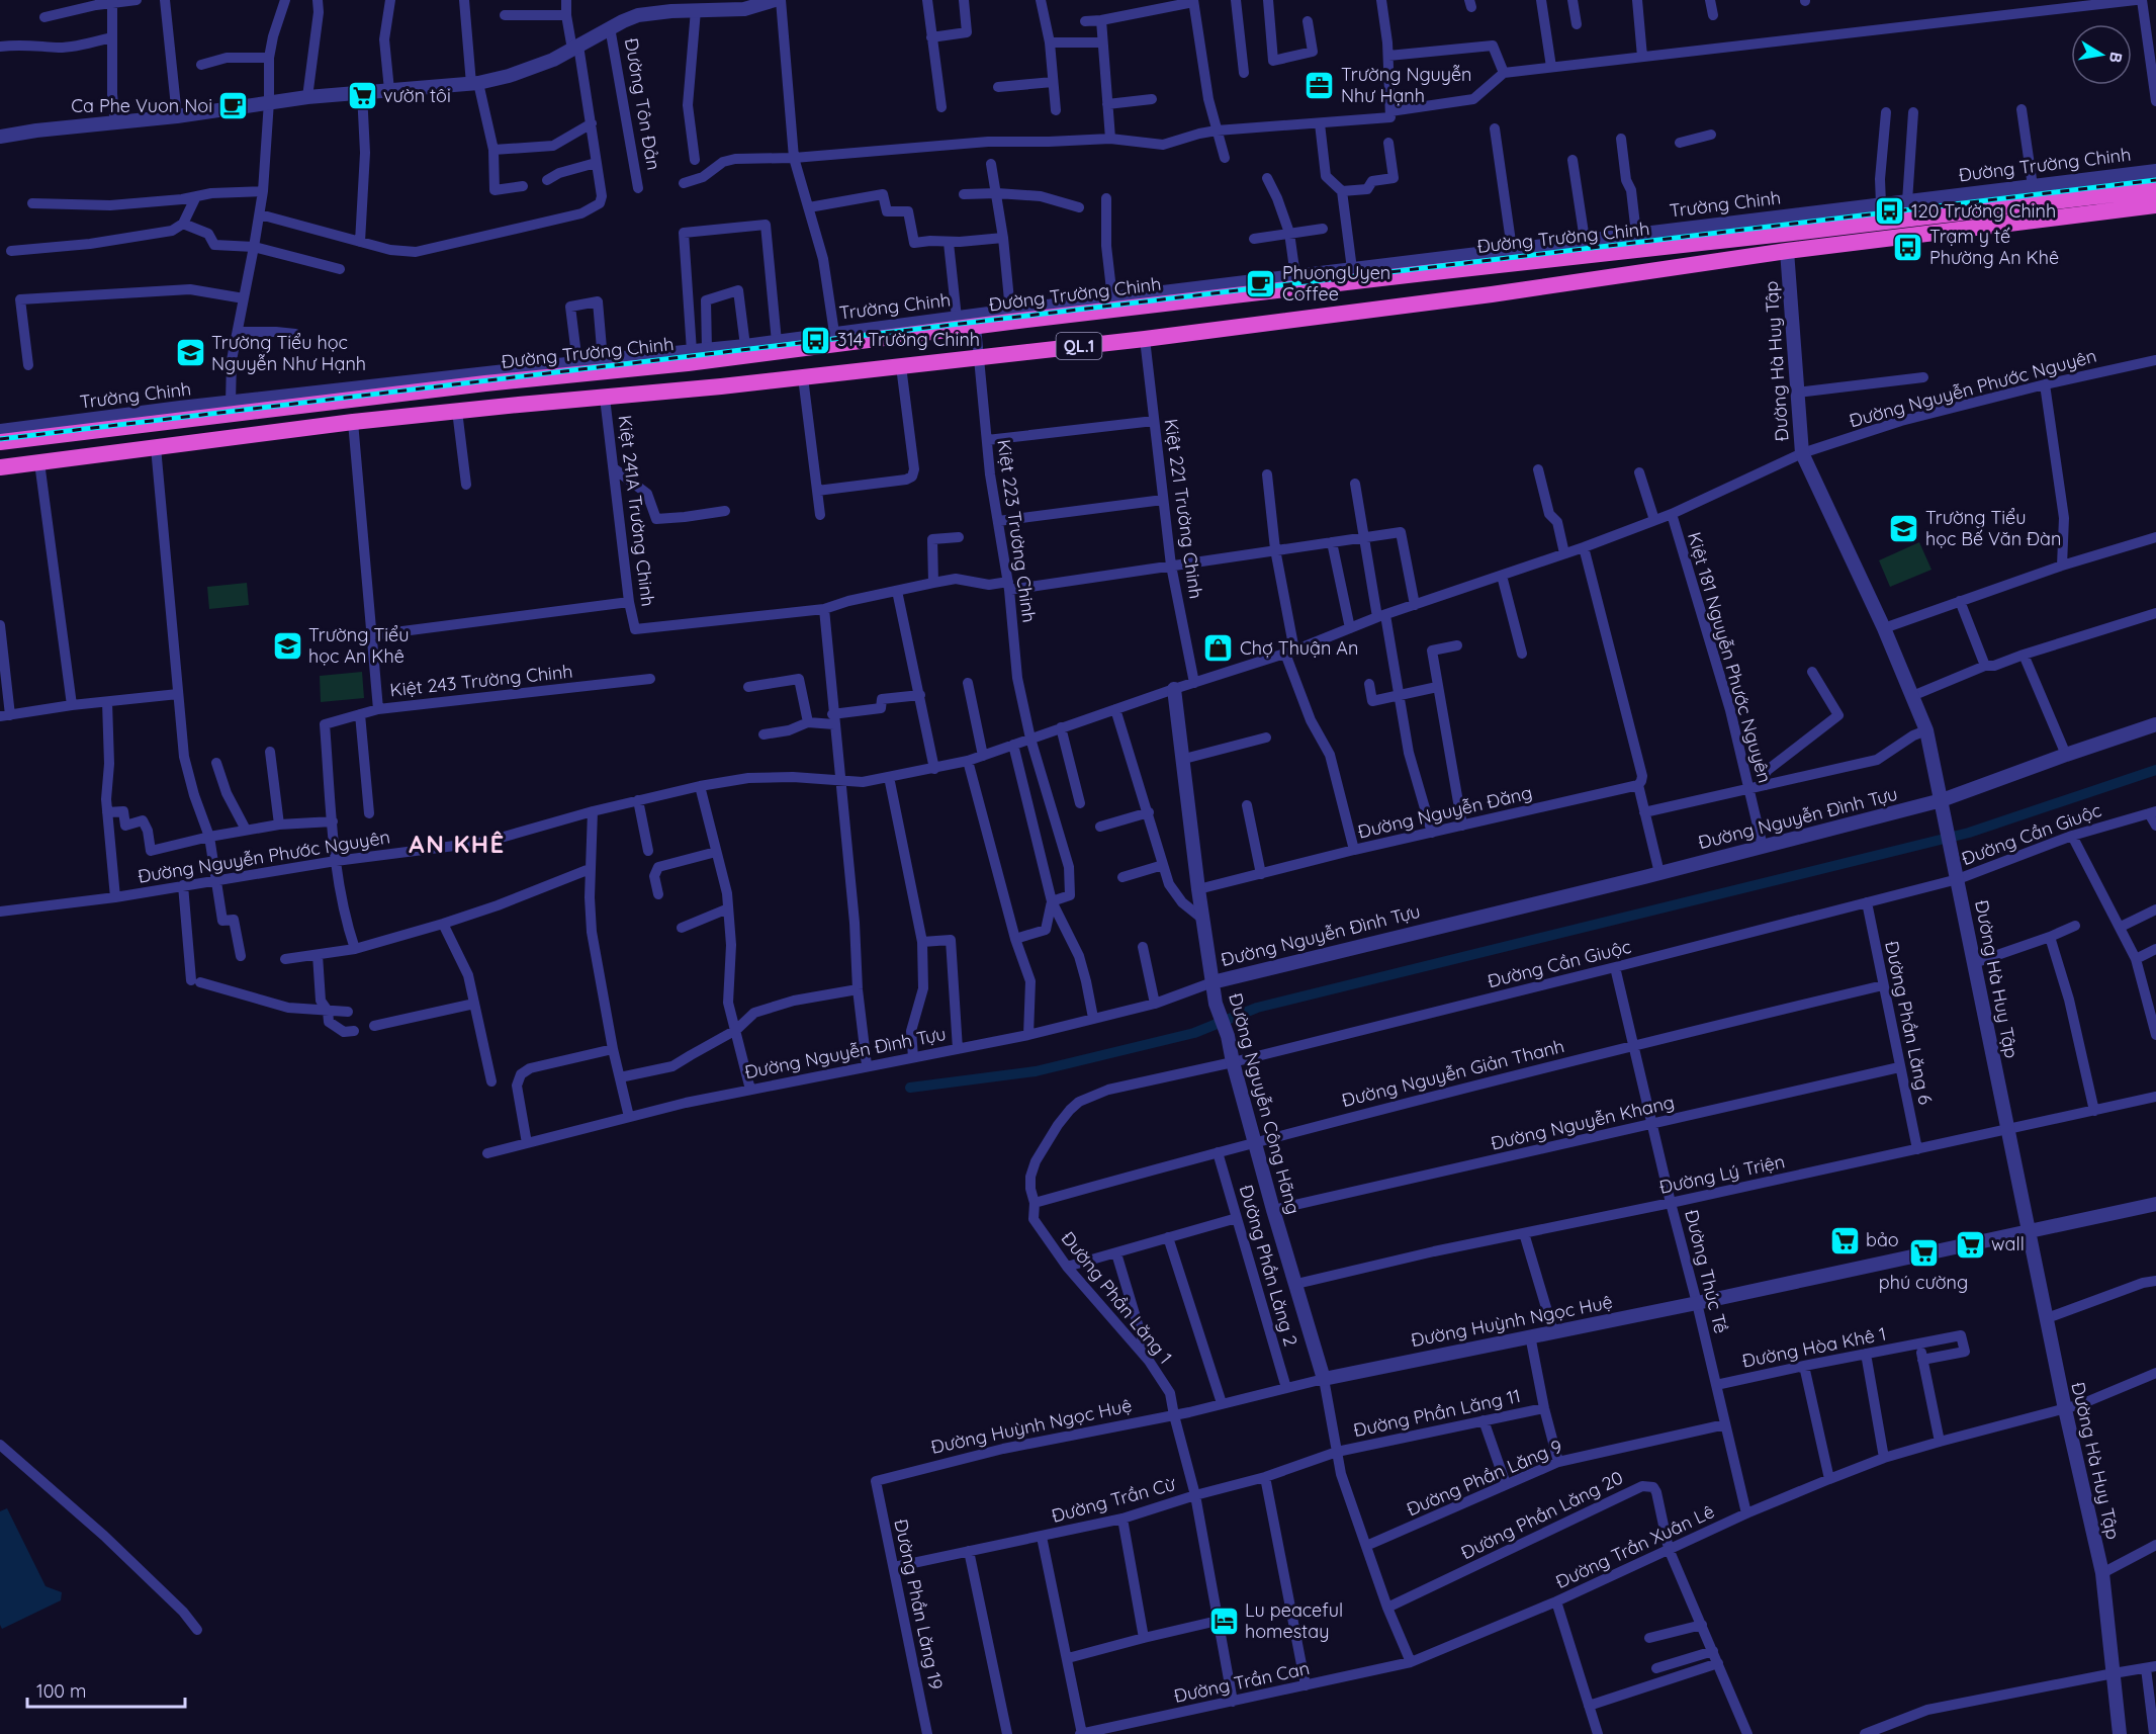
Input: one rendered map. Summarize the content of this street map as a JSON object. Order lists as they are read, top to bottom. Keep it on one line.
{"streets":{"highway":["Đường Trường Chinh","QL.1"],"street":["Đường Tôn Đản","Trường Chinh","Đường Hà Huy Tập","Đường Nguyễn Phước Nguyên","Kiệt 221 Trường Chinh","Kiệt 241A Trường Chinh","Kiệt 223 Trường Chinh","Kiệt 181 Nguyễn Phước Nguyên","Kiệt 243 Trường Chinh","Đường Nguyễn Đăng","Đường Nguyễn Đình Tựu","Đường Cần Giuộc","Đường Phần Lăng 6","Đường Nguyễn Giản Thanh","Đường Nguyễn Công Hãng","Đường Nguyễn Khang","Đường Lý Triện","Đường Phần Lăng 2","Đường Thúc Tề","Đường Phần Lăng 1","Đường Huỳnh Ngọc Huệ","Đường Hòa Khê 1","Đường Phần Lăng 11","Đường Phần Lăng 9","Đường Trần Cừ","Đường Phần Lăng 20","Đường Trần Xuân Lê","Đường Phần Lăng 19","Đường Trần Can"]},"crossings":[["Đường Trường Chinh","Trường Chinh"],["Đường Trường Chinh","Kiệt 223 Trường Chinh"],["QL.1","Đường Hà Huy Tập"],["QL.1","Kiệt 221 Trường Chinh"],["QL.1","Kiệt 241A Trường Chinh"],["QL.1","Kiệt 223 Trường Chinh"],["QL.1","Kiệt 243 Trường Chinh"],["Đường Hà Huy Tập","Đường Nguyễn Phước Nguyên"],["Đường Hà Huy Tập","Đường Nguyễn Đình Tựu"],["Đường Hà Huy Tập","Đường Cần Giuộc"],["Đường Hà Huy Tập","Đường Lý Triện"],["Đường Hà Huy Tập","Đường Huỳnh Ngọc Huệ"],["Đường Hà Huy Tập","Đường Trần Xuân Lê"],["Đường Nguyễn Phước Nguyên","Kiệt 221 Trường Chinh"],["Đường Nguyễn Phước Nguyên","Kiệt 223 Trường Chinh"],["Đường Nguyễn Phước Nguyên","Kiệt 181 Nguyễn Phước Nguyên"],["Đường Nguyễn Phước Nguyên","Kiệt 243 Trường Chinh"],["Đường Nguyễn Phước Nguyên","Đường Nguyễn Công Hãng"],["Kiệt 181 Nguyễn Phước Nguyên","Đường Nguyễn Đình Tựu"],["Đường Nguyễn Đăng","Đường Nguyễn Công Hãng"],["Đường Nguyễn Đình Tựu","Đường Nguyễn Công Hãng"],["Đường Cần Giuộc","Đường Phần Lăng 6"],["Đường Cần Giuộc","Đường Nguyễn Giản Thanh"],["Đường Cần Giuộc","Đường Nguyễn Công Hãng"],["Đường Cần Giuộc","Đường Thúc Tề"],["Đường Cần Giuộc","Đường Phần Lăng 1"],["Đường Phần Lăng 6","Đường Nguyễn Giản Thanh"],["Đường Phần Lăng 6","Đường Nguyễn Khang"],["Đường Phần Lăng 6","Đường Lý Triện"],["Đường Nguyễn Giản Thanh","Đường Nguyễn Công Hãng"],["Đường Nguyễn Giản Thanh","Đường Phần Lăng 2"],["Đường Nguyễn Giản Thanh","Đường Thúc Tề"],["Đường Nguyễn Giản Thanh","Đường Phần Lăng 1"],["Đường Nguyễn Công Hãng","Đường Nguyễn Khang"],["Đường Nguyễn Công Hãng","Đường Lý Triện"],["Đường Nguyễn Công Hãng","Đường Huỳnh Ngọc Huệ"],["Đường Nguyễn Khang","Đường Thúc Tề"],["Đường Lý Triện","Đường Thúc Tề"],["Đường Phần Lăng 2","Đường Huỳnh Ngọc Huệ"],["Đường Thúc Tề","Đường Huỳnh Ngọc Huệ"],["Đường Thúc Tề","Đường Hòa Khê 1"],["Đường Thúc Tề","Đường Phần Lăng 9"],["Đường Thúc Tề","Đường Trần Xuân Lê"],["Đường Phần Lăng 1","Đường Huỳnh Ngọc Huệ"],["Đường Phần Lăng 1","Đường Trần Cừ"],["Đường Phần Lăng 1","Đường Trần Can"],["Đường Huỳnh Ngọc Huệ","Đường Phần Lăng 19"],["Đường Phần Lăng 11","Đường Trần Cừ"],["Đường Trần Cừ","Đường Phần Lăng 19"],["Đường Phần Lăng 20","Đường Trần Xuân Lê"],["Đường Trần Xuân Lê","Đường Trần Can"]],"districts":["AN KHÊ"],"places":{"office":["Trường Nguyễn Như Hạnh"],"supermarket":["vườn tôi","bảo","wall","phú cường"],"cafe":["Ca Phe Vuon Noi","PhuongUyen Coffee"],"bus stop":["120 Trường Chinh","Trạm y tế Phường An Khê","314 Trường Chinh"],"school or university":["Trường Tiểu học Nguyễn Như Hạnh","Trường Tiểu học Bế Văn Đàn","Trường Tiểu học An Khê"],"shop":["Chợ Thuận An"],"hotel":["Lu peaceful homestay"]},"scale_bar":"100 m","north":"right"}
